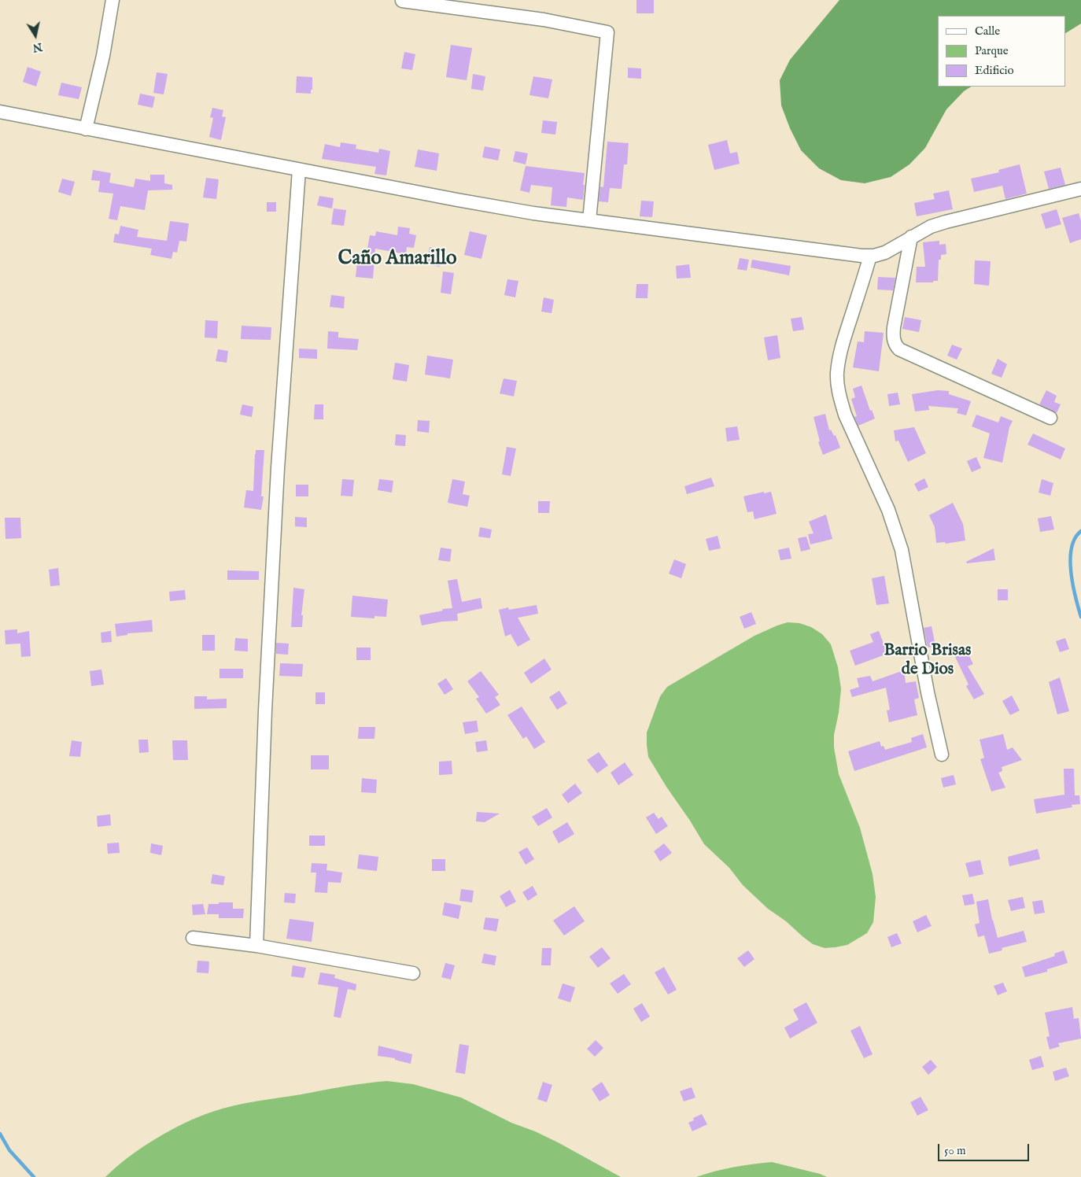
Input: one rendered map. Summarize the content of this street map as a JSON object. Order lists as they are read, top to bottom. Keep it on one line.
{"districts":["Caño Amarillo","Barrio Brisas de Dios"],"legend":["Calle","Parque","Edificio"],"scale_bar":"50 m","north":"bottom"}
